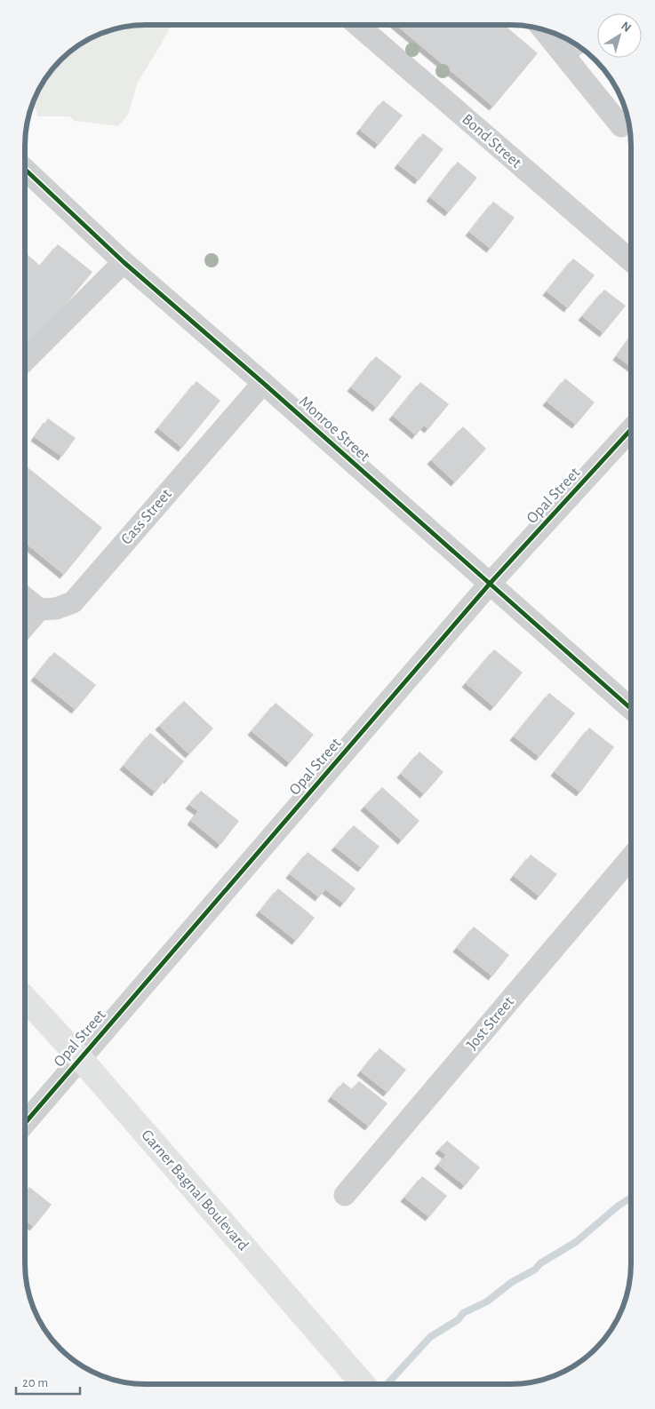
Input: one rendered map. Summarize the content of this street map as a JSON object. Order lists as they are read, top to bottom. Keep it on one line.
{"streets":{"highway":["Garner Bagnal Boulevard"],"street":["Bond Street","Monroe Street","Opal Street","Cass Street","Jost Street"]},"crossings":[["Monroe Street","Opal Street"],["Monroe Street","Cass Street"],["Opal Street","Garner Bagnal Boulevard"]],"scale_bar":"20 m","north":"top right"}
